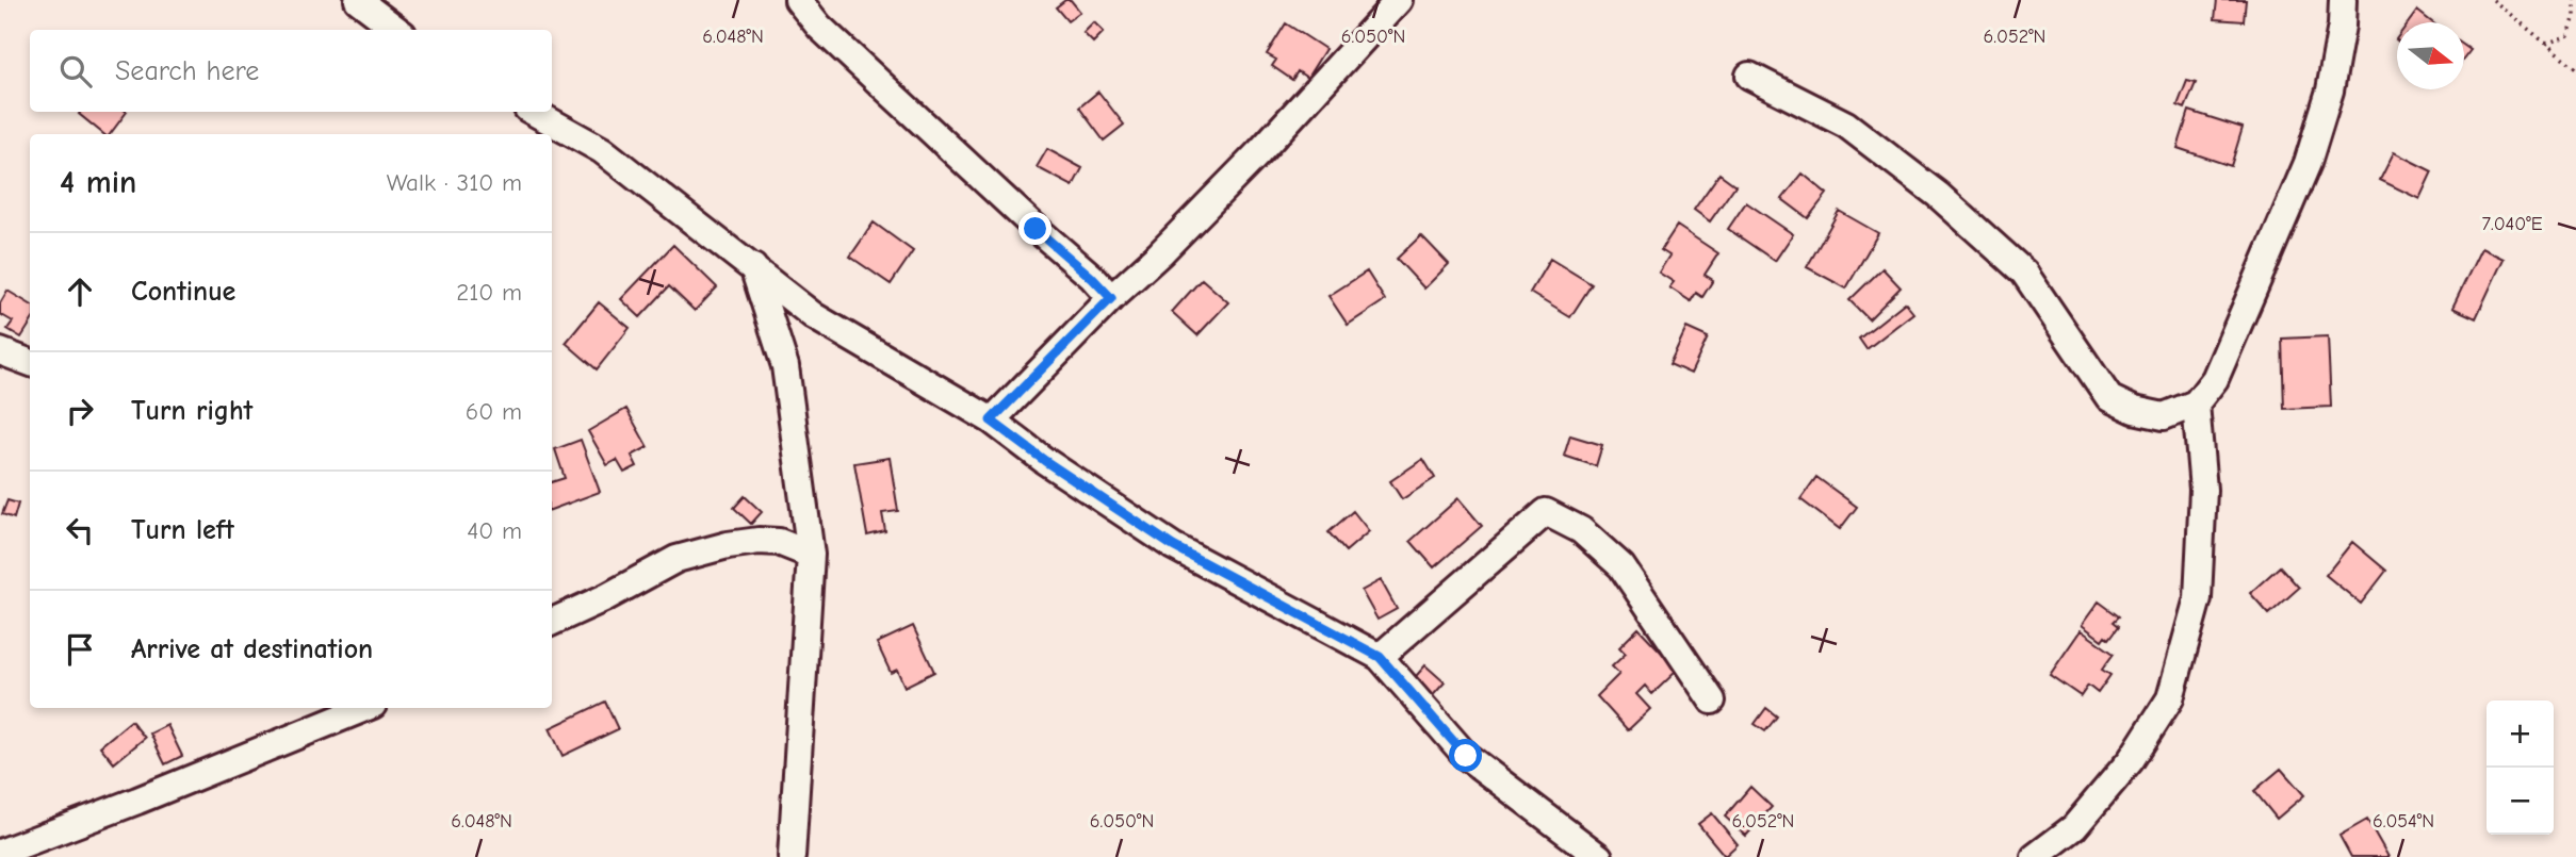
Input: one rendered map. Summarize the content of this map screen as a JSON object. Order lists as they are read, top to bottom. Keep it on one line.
{"north":"right","page":{"search":"Search here","heading":["4 min","Walk · 310 m"],"list":[["Continue","210 m"],["Turn right","60 m"],["Turn left","40 m"],"Arrive at destination"],"map_buttons":["+","−"]},"coordinates":["6.048°N","6.050°N","6.052°N","7.040°E","6.054°N"]}
